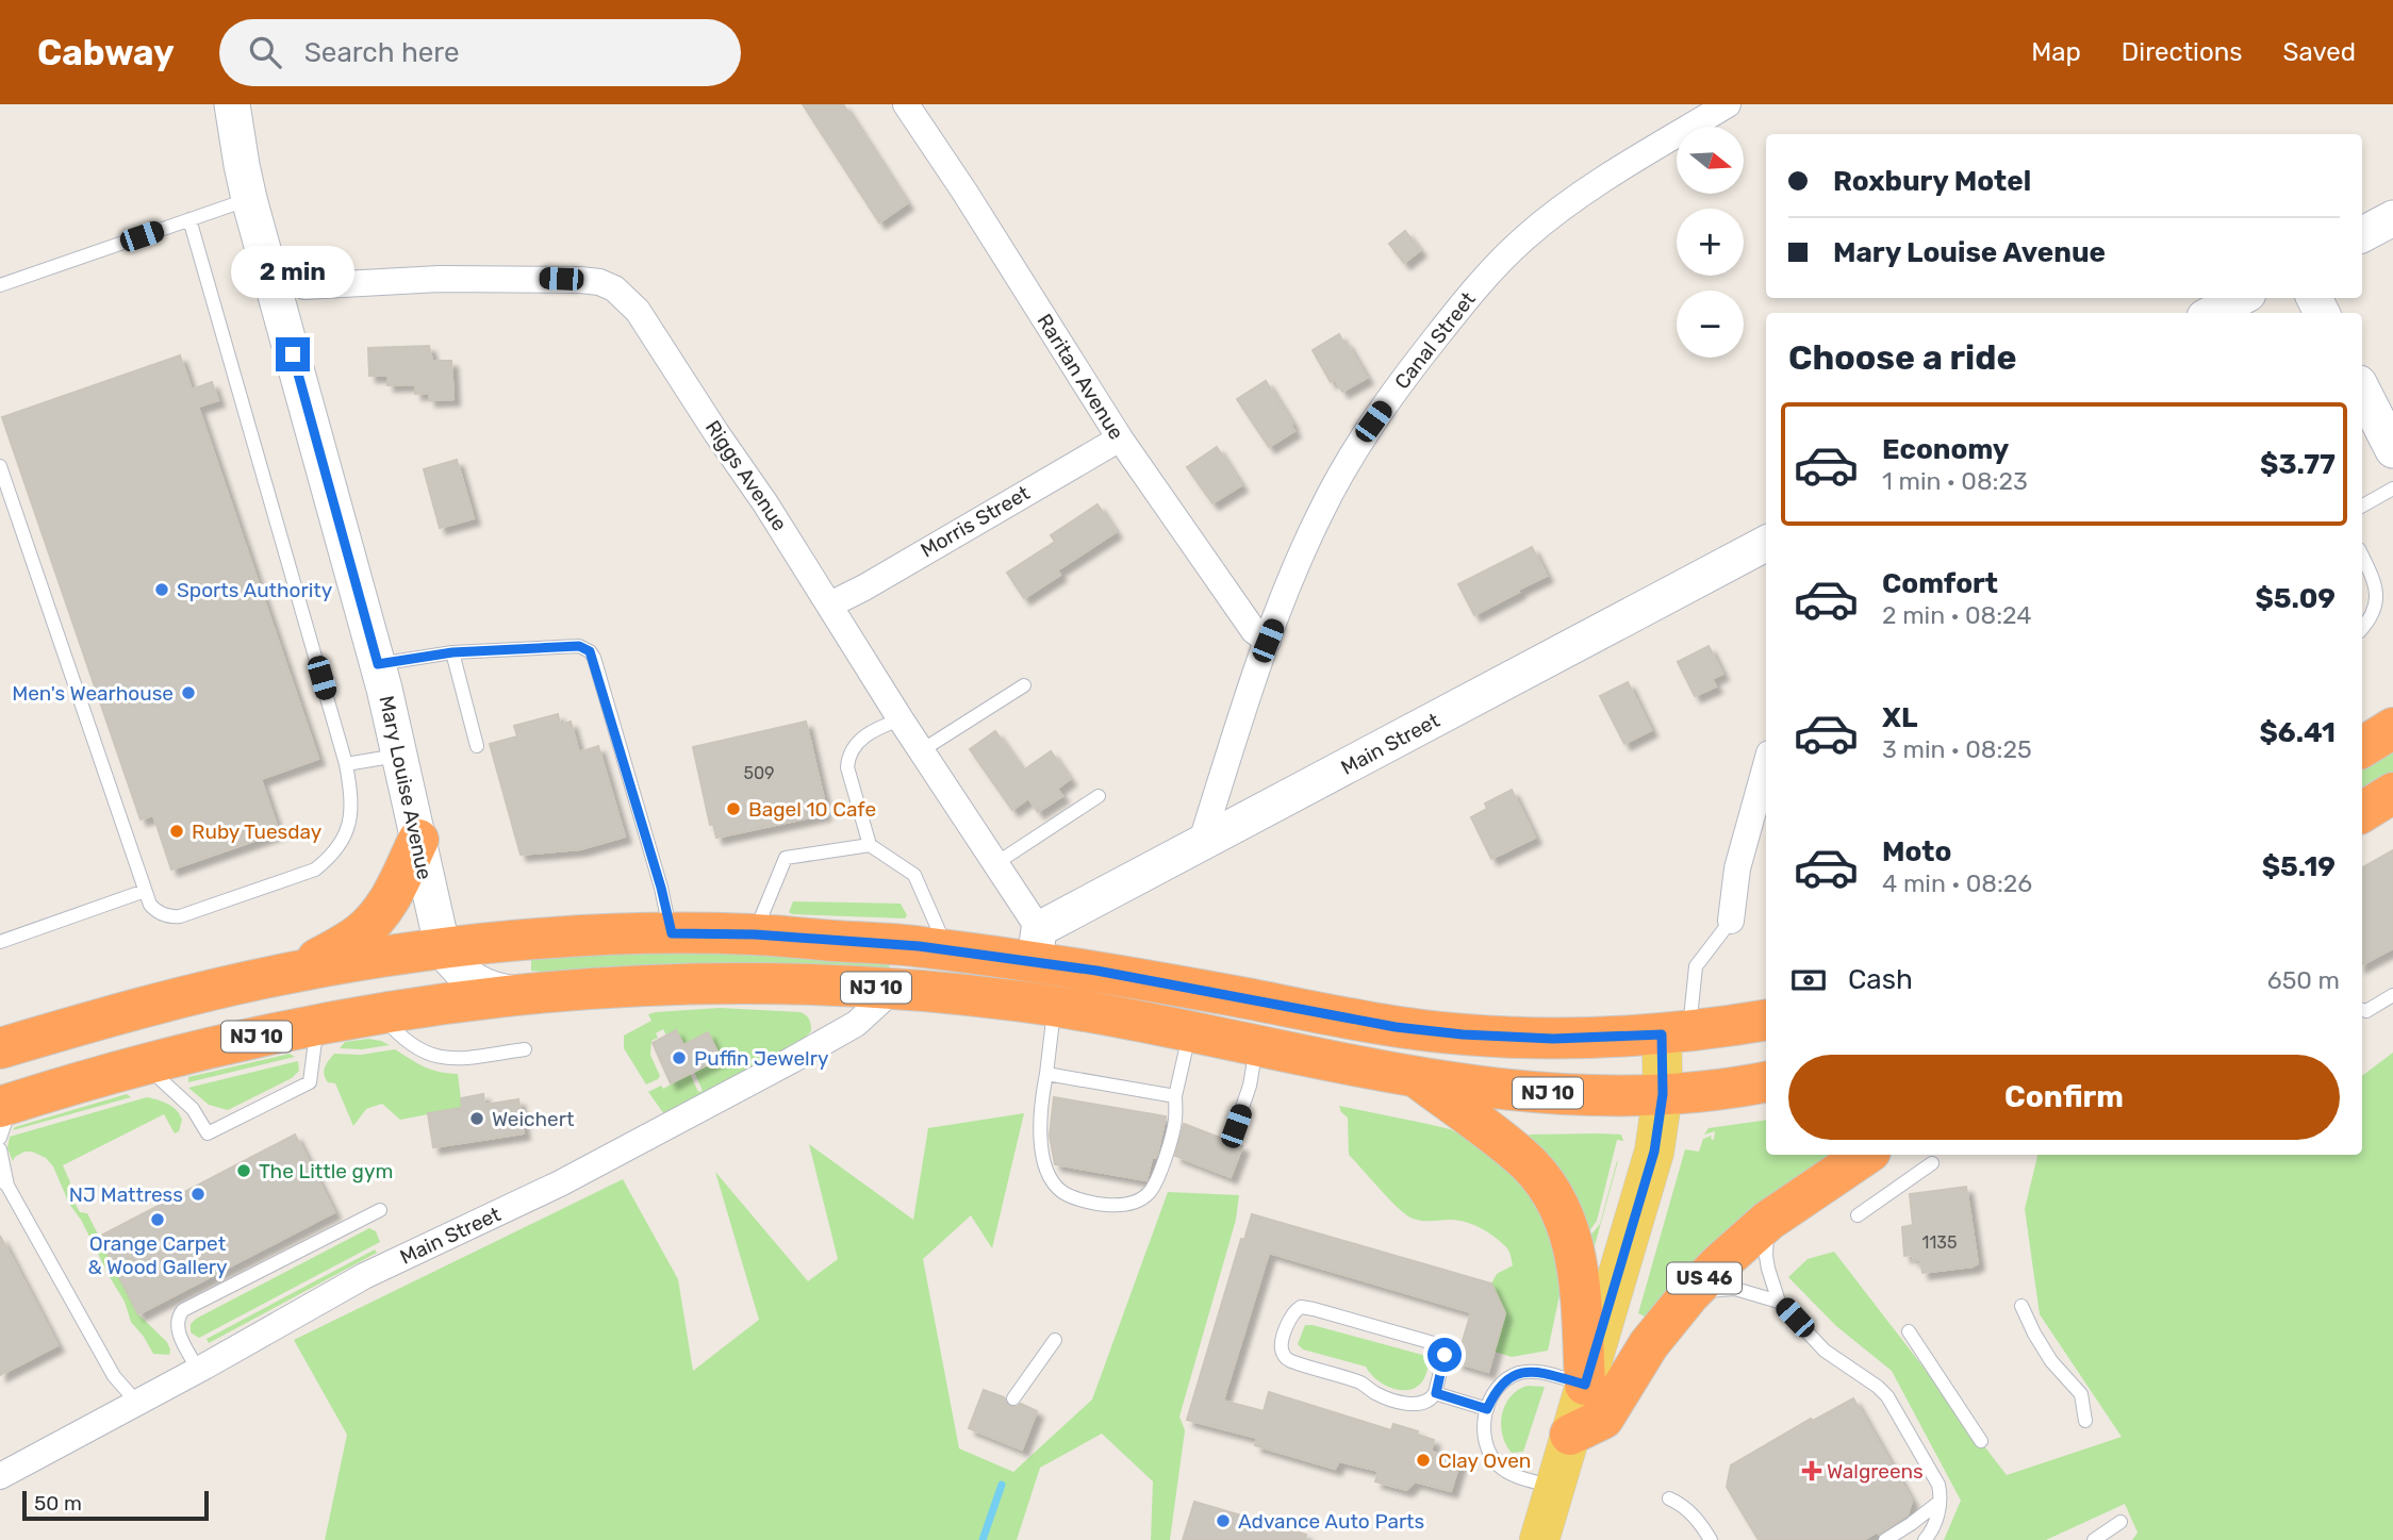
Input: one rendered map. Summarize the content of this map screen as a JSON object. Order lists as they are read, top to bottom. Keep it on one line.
{"streets":{"highway":["NJ 10","US 46"],"street":["Canal Street","Raritan Avenue","Riggs Avenue","Morris Street","Main Street","Mary Louise Avenue"]},"crossings":[["Canal Street","Raritan Avenue"],["Canal Street","Main Street"],["Raritan Avenue","Morris Street"],["Riggs Avenue","Morris Street"],["Riggs Avenue","Main Street"],["Riggs Avenue","NJ 10"],["Main Street","NJ 10"],["Mary Louise Avenue","NJ 10"]],"places":{"other":["Sports Authority","Men's Wearhouse","Bagel 10 Cafe","Ruby Tuesday","Puffin Jewelry","Weichert","The Little gym","NJ Mattress","Orange Carpet & Wood Gallery","Clay Oven","Advance Auto Parts"],"health":["Walgreens"]},"house_numbers":["509","1135"],"scale_bar":"50 m","north":"right","page":{"header":"Cabway","search":"Search here","nav":["Map","Directions","Saved"],"map_buttons":["+","−"],"banner":["Roxbury Motel","Mary Louise Avenue"],"bubble":"2 min","heading":"Choose a ride","list":[{"name":"Economy","note":"1 min · 08:23","value":"$3.77"},{"name":"Comfort","note":"2 min · 08:24","value":"$5.09"},{"name":"XL","note":"3 min · 08:25","value":"$6.41"},{"name":"Moto","note":"4 min · 08:26","value":"$5.19"}],"pay":["Cash","650 m"],"buttons":"Confirm","scale":"50 m"}}
